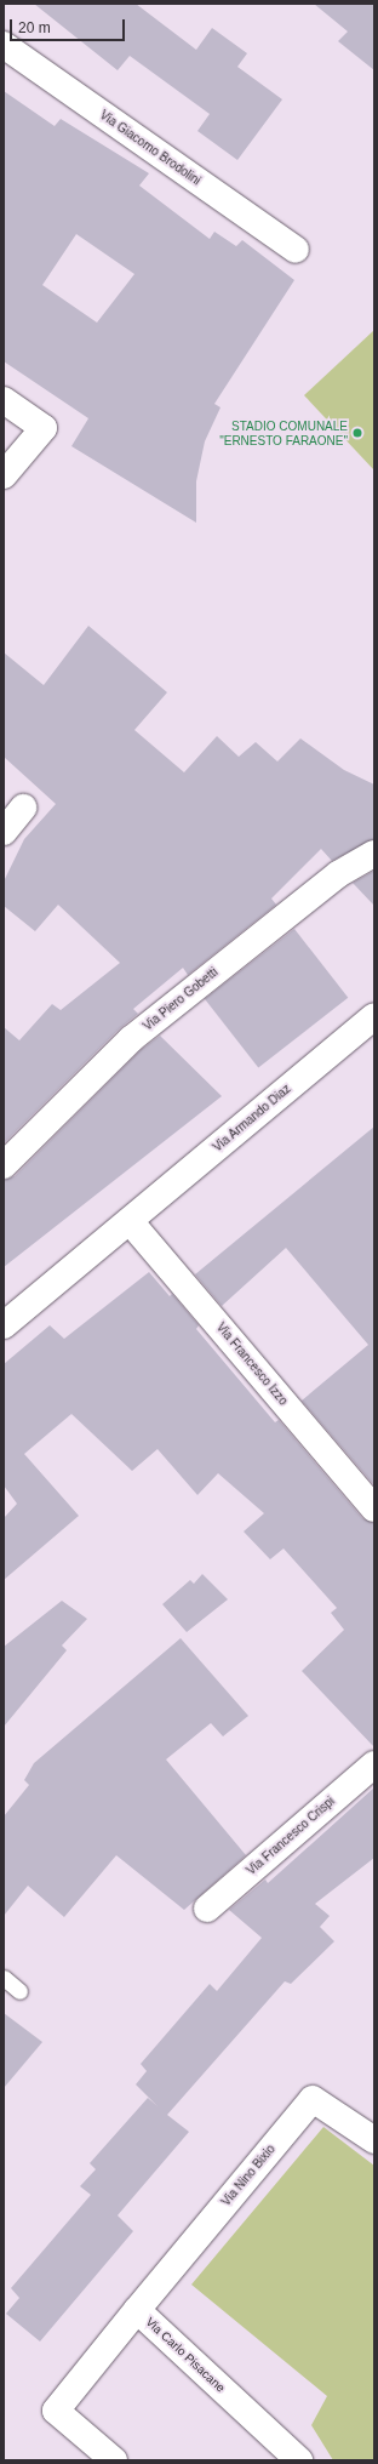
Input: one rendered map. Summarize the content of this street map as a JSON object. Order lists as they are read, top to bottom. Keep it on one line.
{"streets":{"street":["Via Giacomo Brodolini","Via Piero Gobetti","Via Armando Diaz","Via Francesco Izzo","Via Francesco Crispi","Via Nino Bixio","Via Carlo Pisacane"]},"crossings":[["Via Armando Diaz","Via Francesco Izzo"],["Via Nino Bixio","Via Carlo Pisacane"]],"places":["STADIO COMUNALE \"ERNESTO FARAONE\""],"scale_bar":"20 m"}
